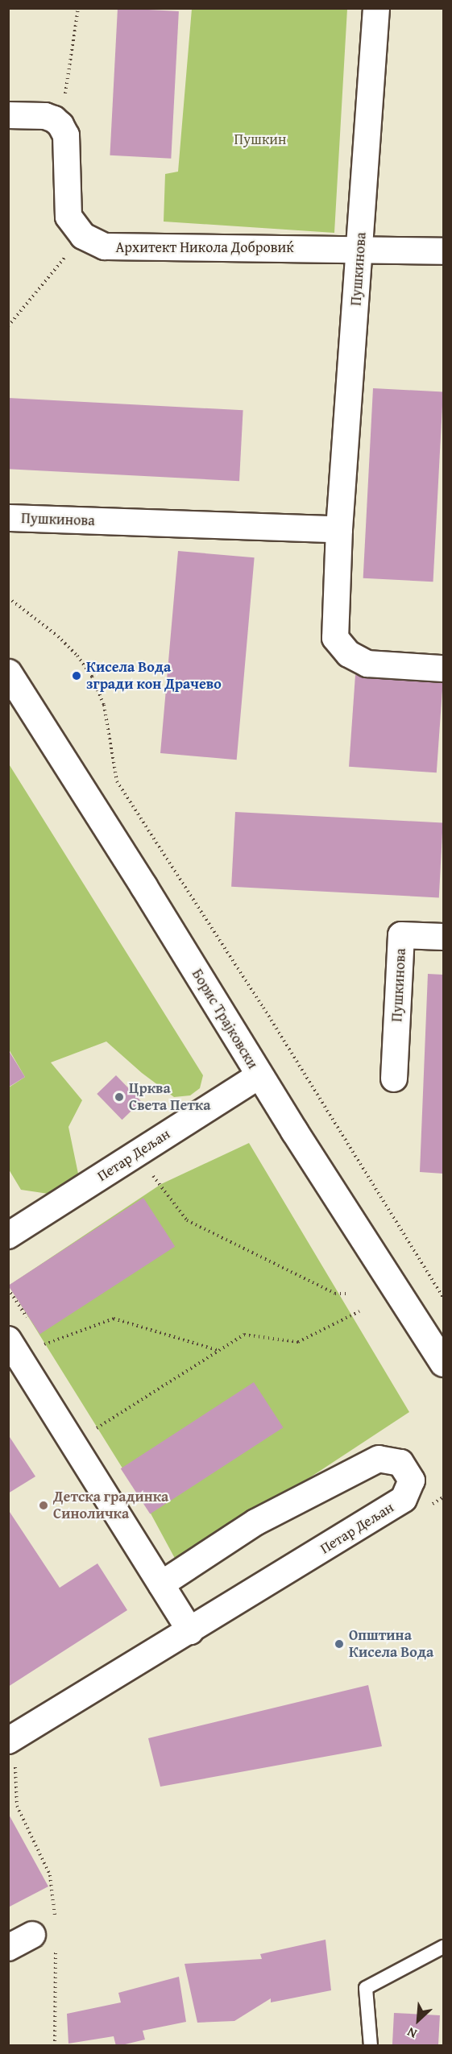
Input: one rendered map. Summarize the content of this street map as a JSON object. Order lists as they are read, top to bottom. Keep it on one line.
{"streets":{"street":["Архитект Никола Добровиќ","Пушкинова","Борис Трајковски","Петар Дељан"]},"crossings":[["Архитект Никола Добровиќ","Пушкинова"],["Борис Трајковски","Петар Дељан"]],"parks":["Пушкин"],"places":["Кисела Вода згради кон Драчево","Црква Света Петка","Детска градинка Синоличка","Општина Кисела Вода"],"north":"bottom left"}
